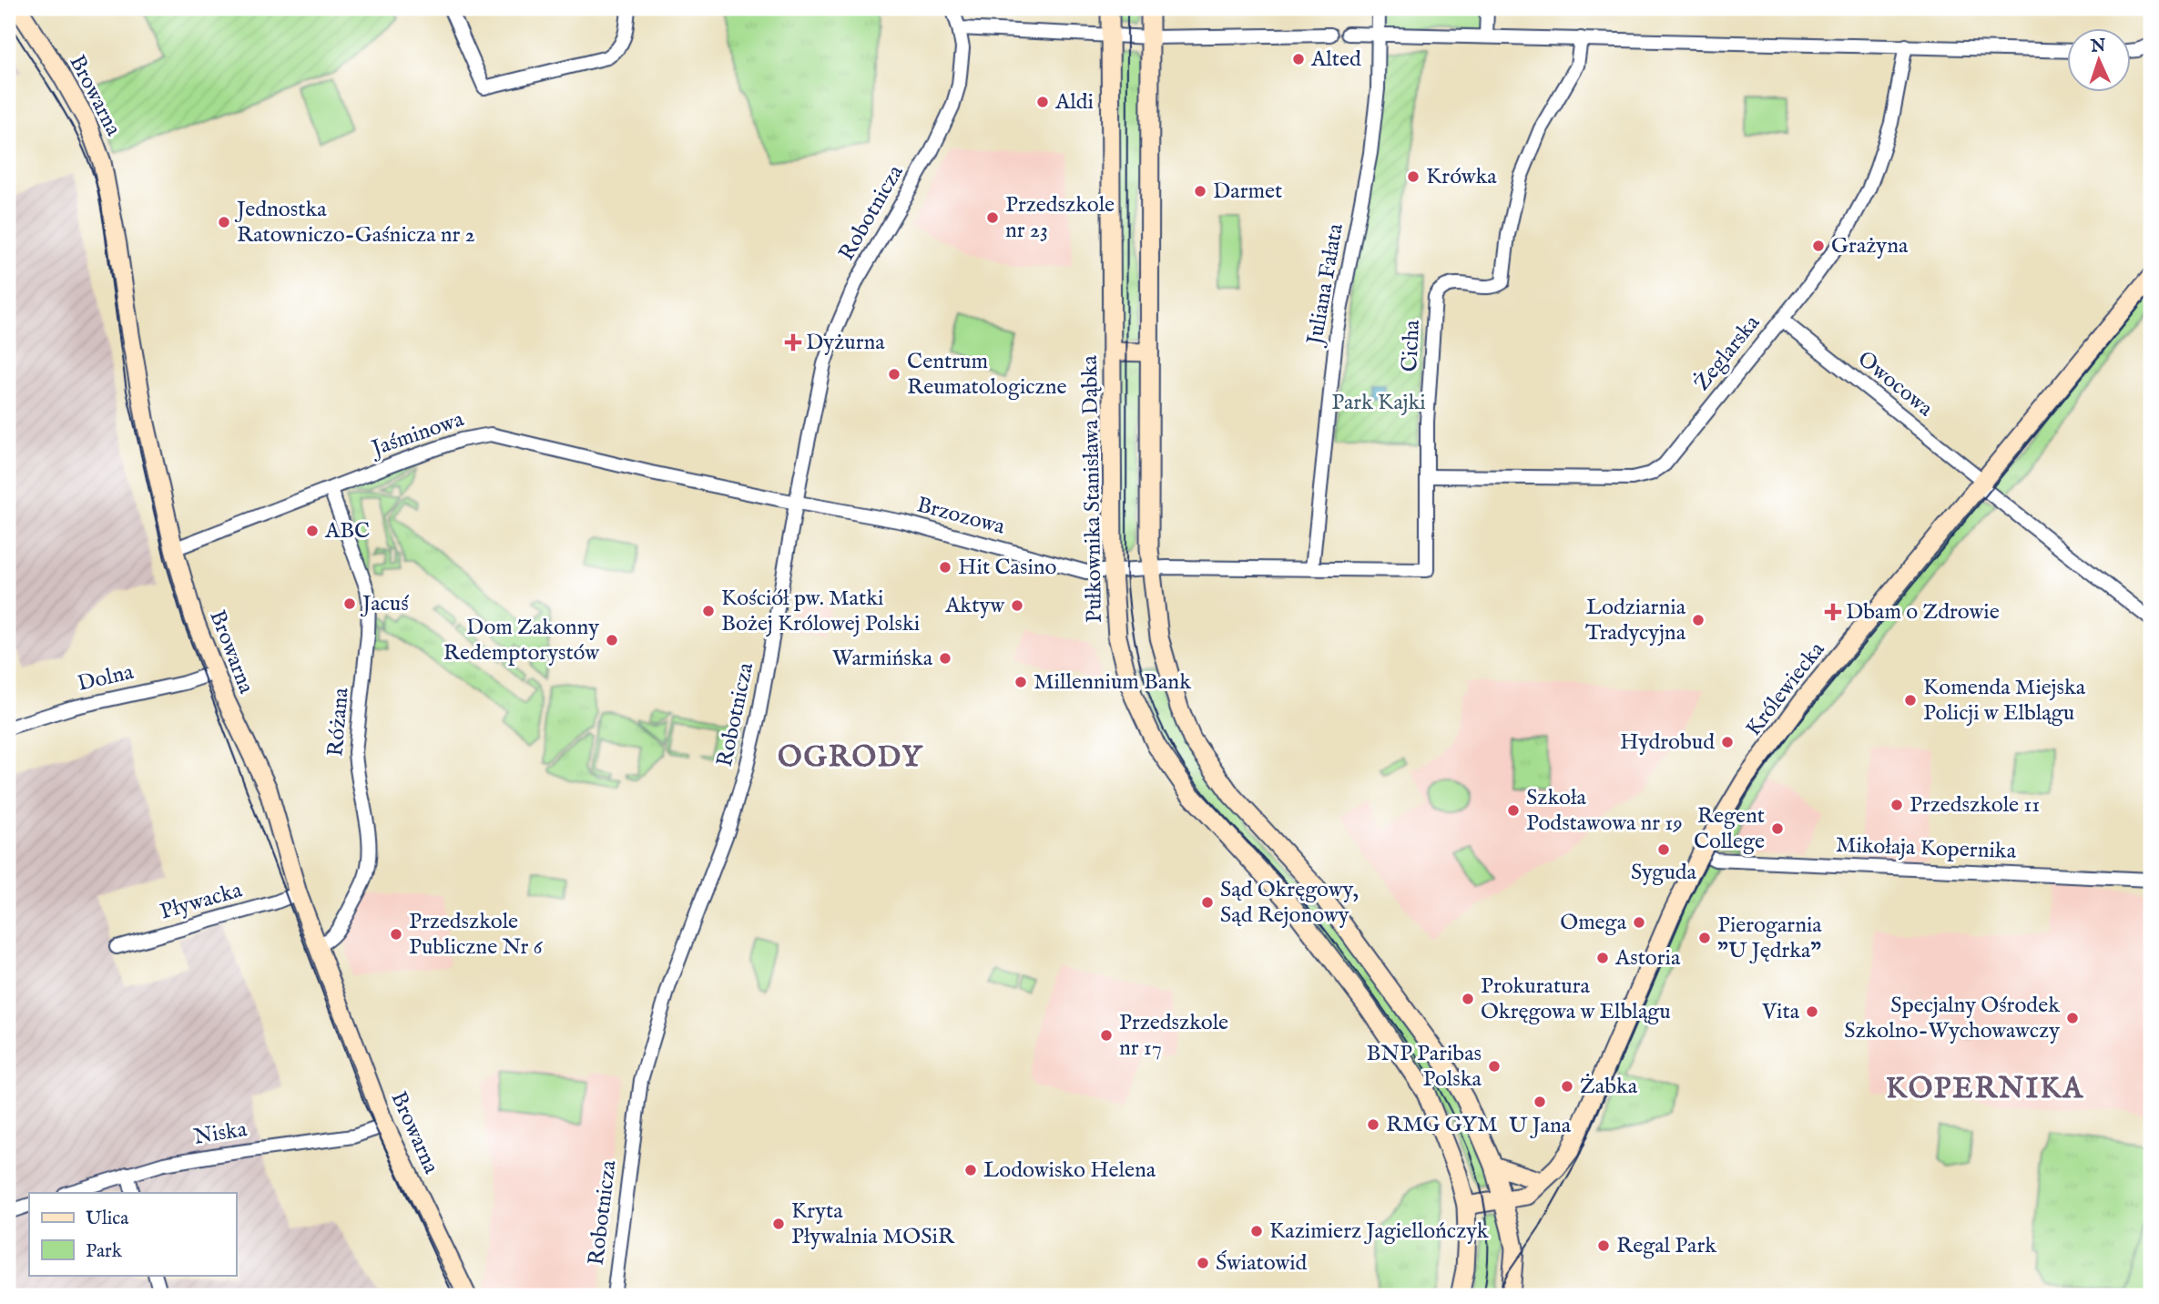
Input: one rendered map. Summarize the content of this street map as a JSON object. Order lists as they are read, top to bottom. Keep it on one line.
{"streets":{"main road":["Browarna","Pułkownika Stanisława Dąbka","Królewiecka"],"street":["Robotnicza","Juliana Fałata","Cicha","Żeglarska","Owocowa","Jaśminowa","Brzozowa","Dolna","Różana","Mikołaja Kopernika","Pływacka","Niska"]},"crossings":[["Browarna","Jaśminowa"],["Browarna","Dolna"],["Browarna","Różana"],["Browarna","Pływacka"],["Browarna","Niska"],["Robotnicza","Jaśminowa"],["Robotnicza","Brzozowa"],["Juliana Fałata","Cicha"],["Cicha","Żeglarska"],["Cicha","Brzozowa"],["Żeglarska","Owocowa"],["Owocowa","Królewiecka"],["Jaśminowa","Brzozowa"],["Jaśminowa","Różana"],["Pułkownika Stanisława Dąbka","Brzozowa"],["Pułkownika Stanisława Dąbka","Królewiecka"],["Królewiecka","Mikołaja Kopernika"]],"districts":["OGRODY","KOPERNIKA"],"parks":["Park Kajki"],"places":{"other":["Alted","Aldi","Krówka","Darmet","Przedszkole nr 23","Jednostka Ratowniczo-Gaśnicza nr 2","Grażyna","Centrum Reumatologiczne","ABC","Hit Casino","Jacuś","Aktyw","Kościół pw. Matki Bożej Królowej Polski","Lodziarnia Tradycyjna","Dom Zakonny Redemptorystów","Warmińska","Millennium Bank","Komenda Miejska Policji w Elblągu","Hydrobud","Przedszkole 11","Szkoła Podstawowa nr 19","Regent College","Syguda","Sąd Okręgowy, Sąd Rejonowy","Omega","Przedszkole Publiczne Nr 6","Pierogarnia \"U Jędrka\"","Astoria","Prokuratura Okręgowa w Elblągu","Vita","Specjalny Ośrodek Szkolno-Wychowawczy","Przedszkole nr 17","BNP Paribas Polska","Żabka","U Jana","RMG GYM","Lodowisko Helena","Kryta Pływalnia MOSiR","Kazimierz Jagiellończyk","Regal Park","Światowid"],"health":["Dyżurna","Dbam o Zdrowie"]},"legend":["Ulica","Park"],"north":"top"}
